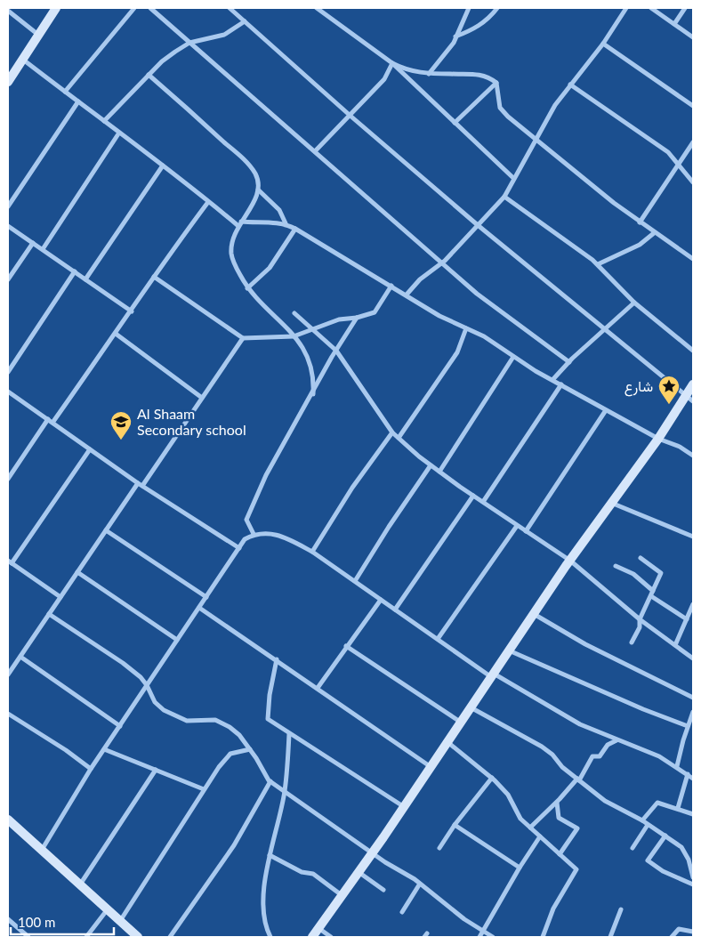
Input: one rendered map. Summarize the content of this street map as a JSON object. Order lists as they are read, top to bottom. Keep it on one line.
{"places":{"place":["شارع"],"school or university":["Al Shaam Secondary school"]},"scale_bar":"100 m"}
